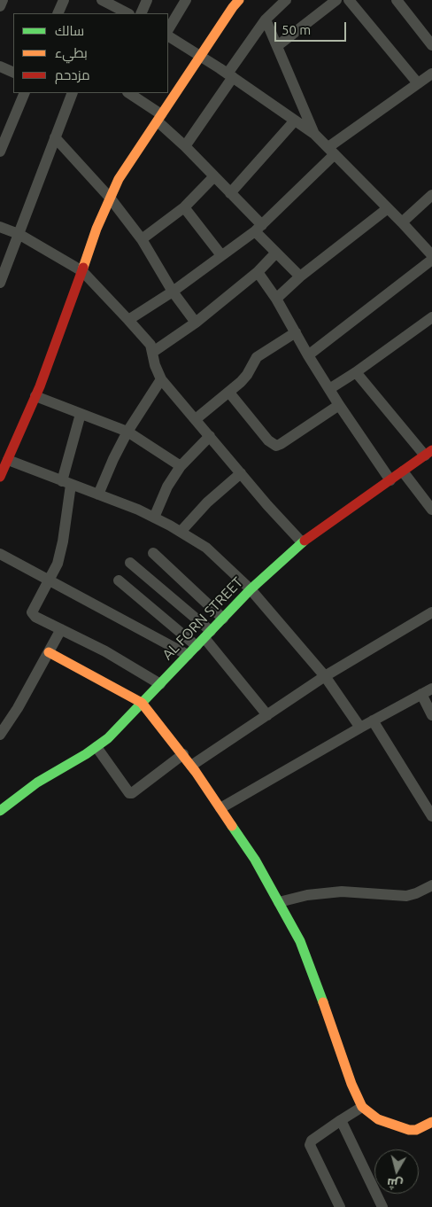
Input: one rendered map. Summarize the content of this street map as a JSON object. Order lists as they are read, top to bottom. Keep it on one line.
{"streets":{"street":["AL FORN STREET"]},"legend":["سالك","بطيء","مزدحم"],"scale_bar":"50 m","north":"bottom"}
